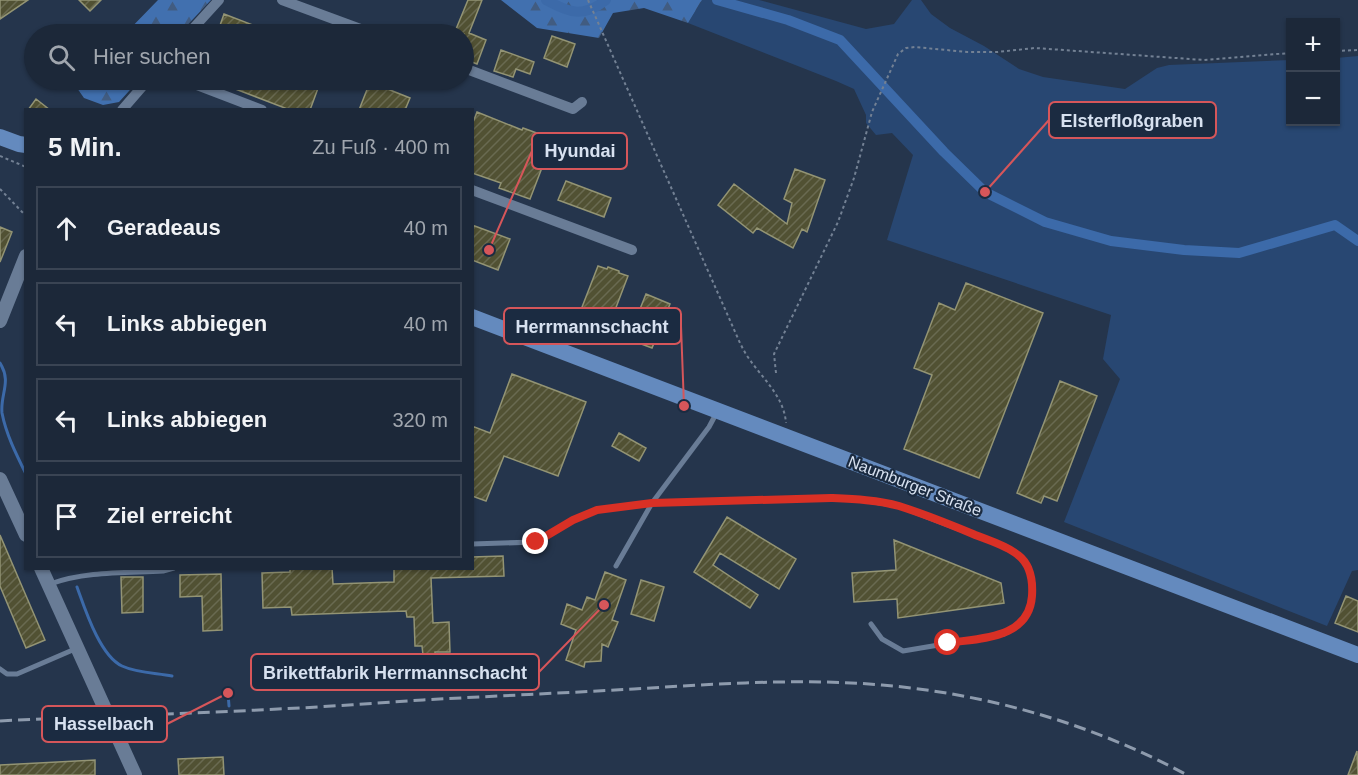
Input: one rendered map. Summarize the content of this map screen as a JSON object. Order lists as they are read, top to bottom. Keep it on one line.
{"streets":{"main road":["Naumburger Straße"]},"places":["Elsterfloßgraben","Hyundai","Herrmannschacht","Brikettfabrik Herrmannschacht","Hasselbach"],"page":{"map_buttons":["+","−"],"search":"Hier suchen","heading":["5 Min.","Zu Fuß · 400 m"],"list":[["Geradeaus","40 m"],["Links abbiegen","40 m"],["Links abbiegen","320 m"],"Ziel erreicht"]}}
